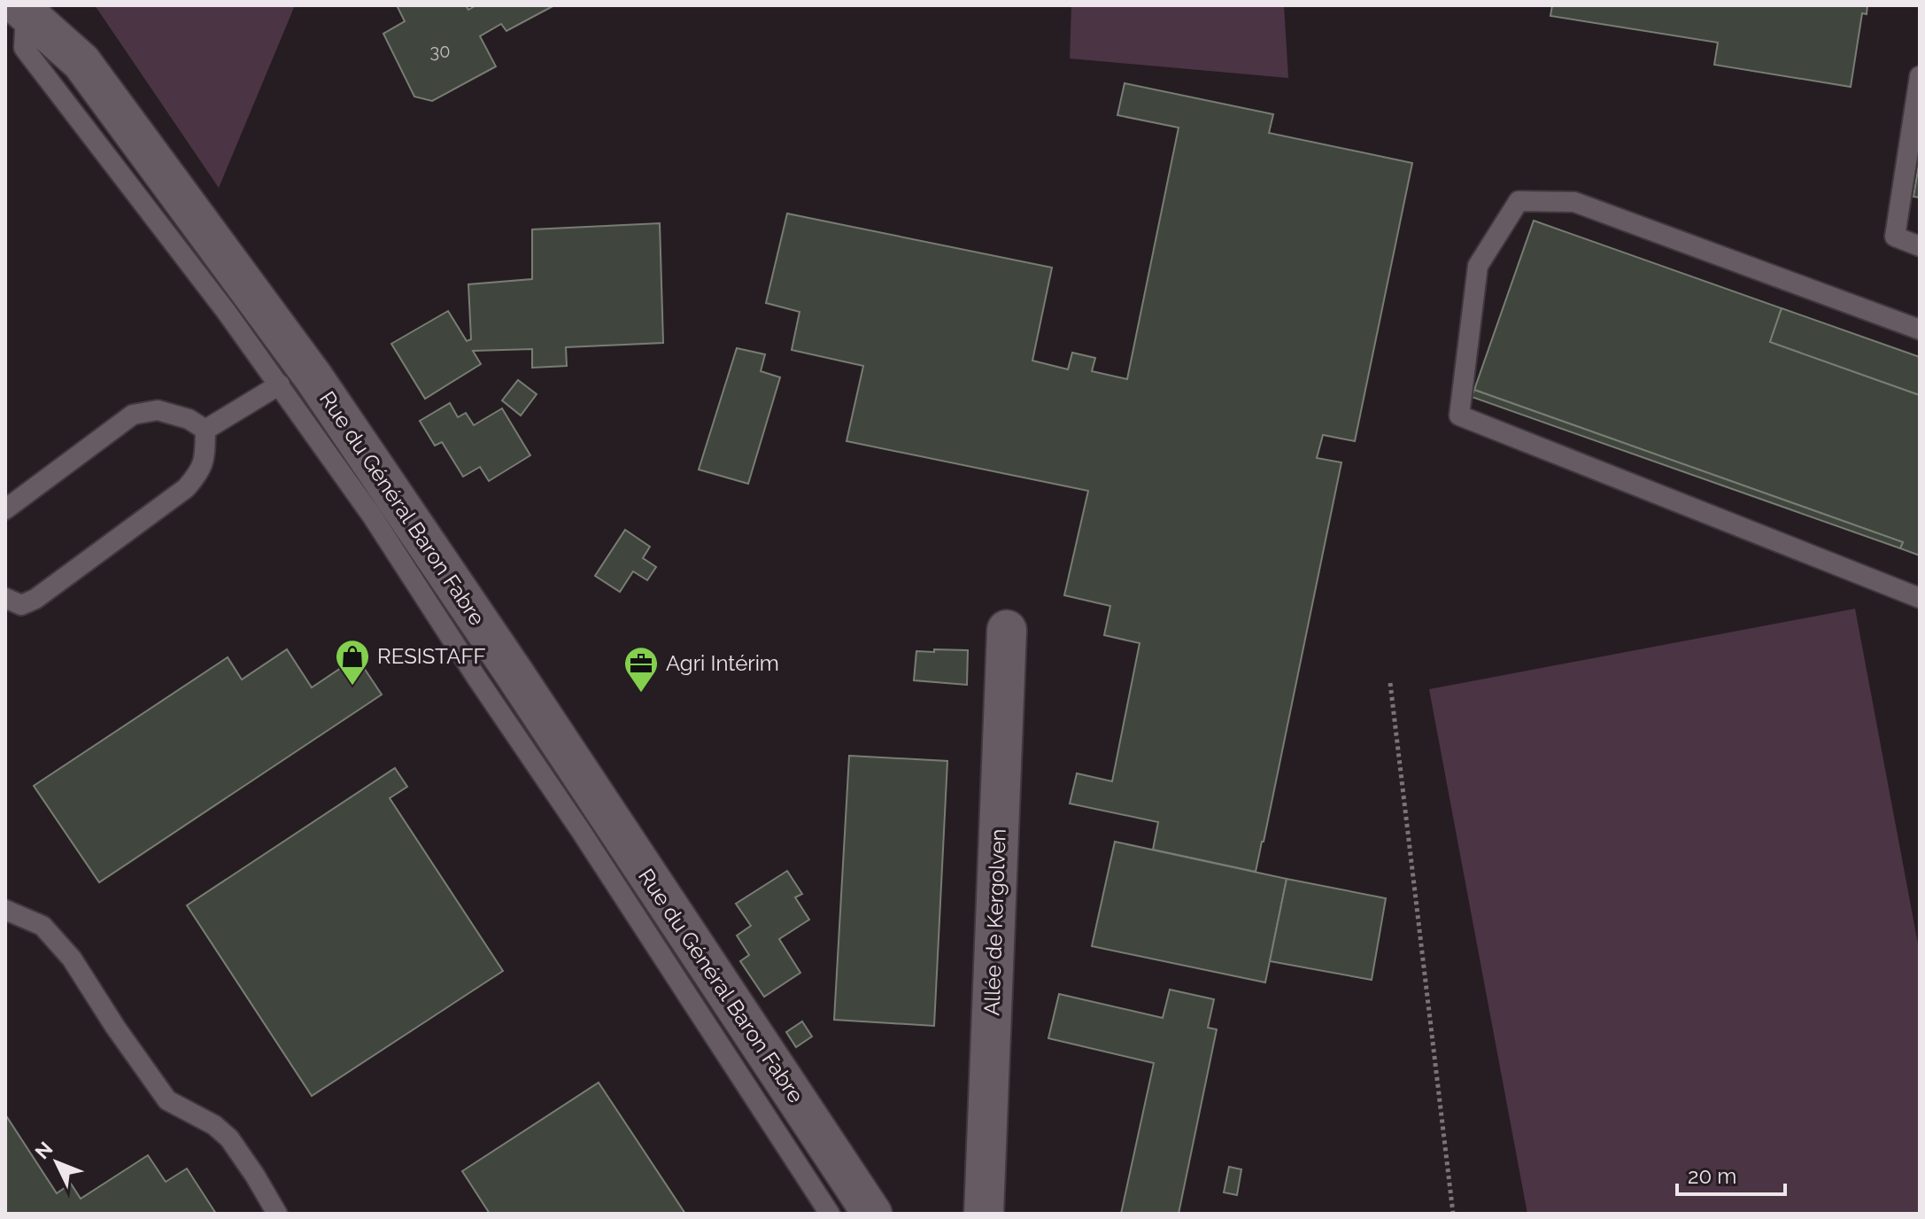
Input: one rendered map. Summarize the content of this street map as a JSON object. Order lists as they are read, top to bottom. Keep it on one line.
{"streets":{"main road":["Rue du Général Baron Fabre","Allée de Kergolven"]},"places":{"shop":["RESISTAFF"],"office":["Agri Intérim"]},"house_numbers":["30"],"scale_bar":"20 m","north":"top left"}
